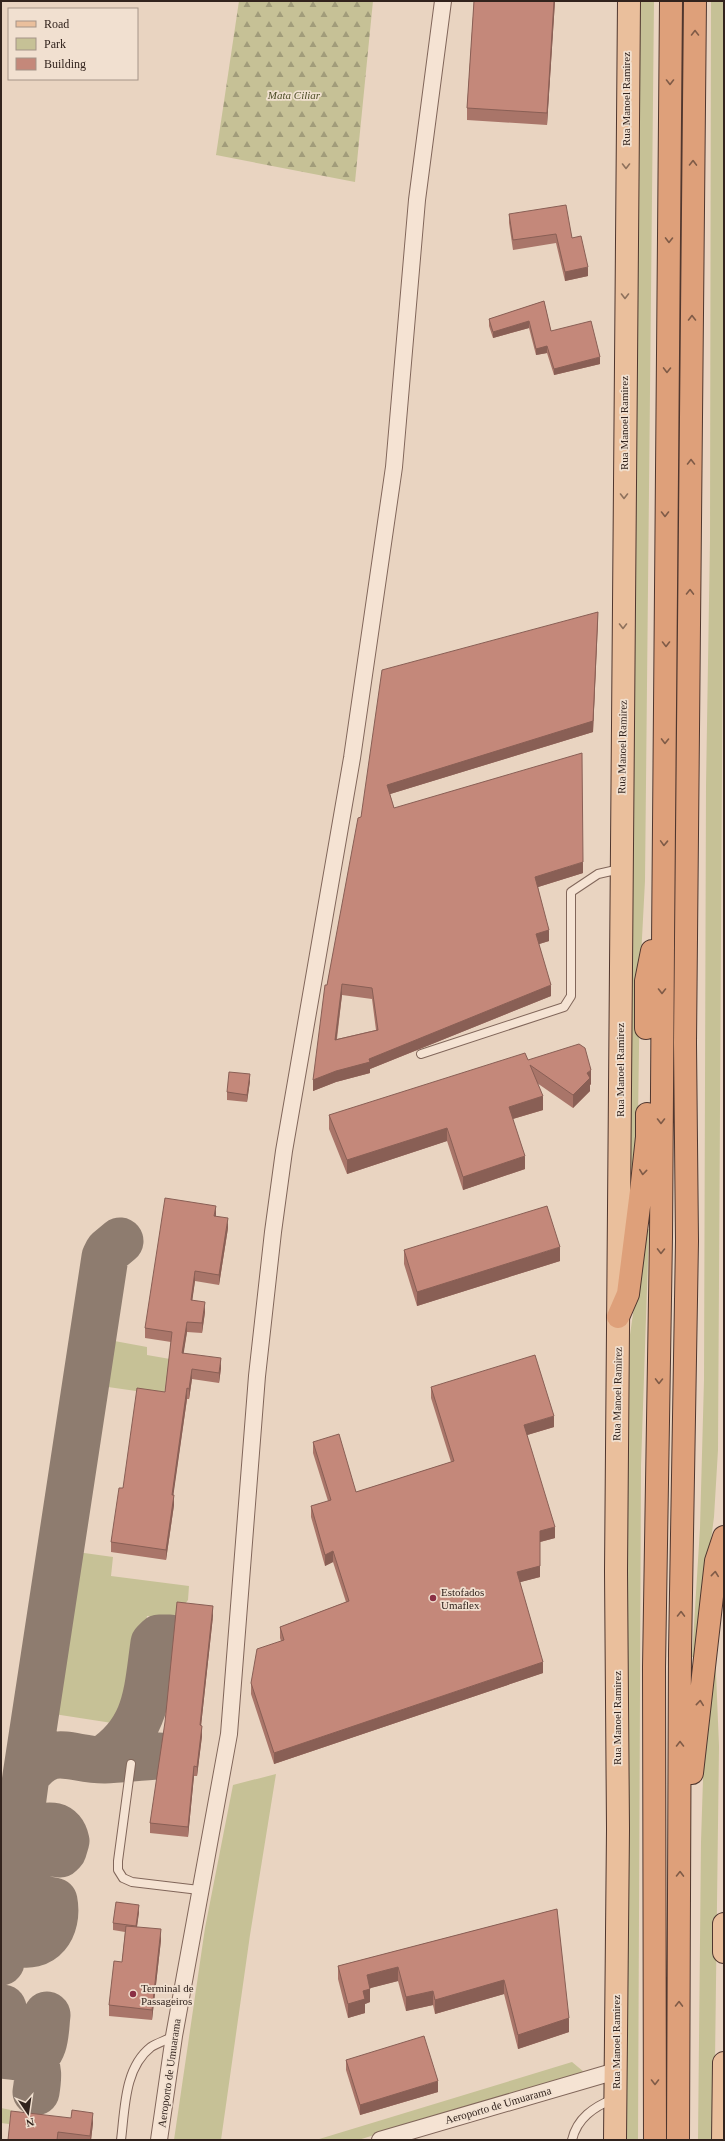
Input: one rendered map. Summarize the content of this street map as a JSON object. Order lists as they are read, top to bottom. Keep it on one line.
{"streets":{"main road":["Rua Manoel Ramirez"],"street":["Aeroporto de Umuarama"]},"crossings":[["Rua Manoel Ramirez","Aeroporto de Umuarama"]],"one_way":["Rua Manoel Ramirez"],"parks":["Mata Ciliar"],"places":["Estofados Umaflex","Terminal de Passageiros"],"legend":["Road","Park","Building"],"north":"bottom"}
